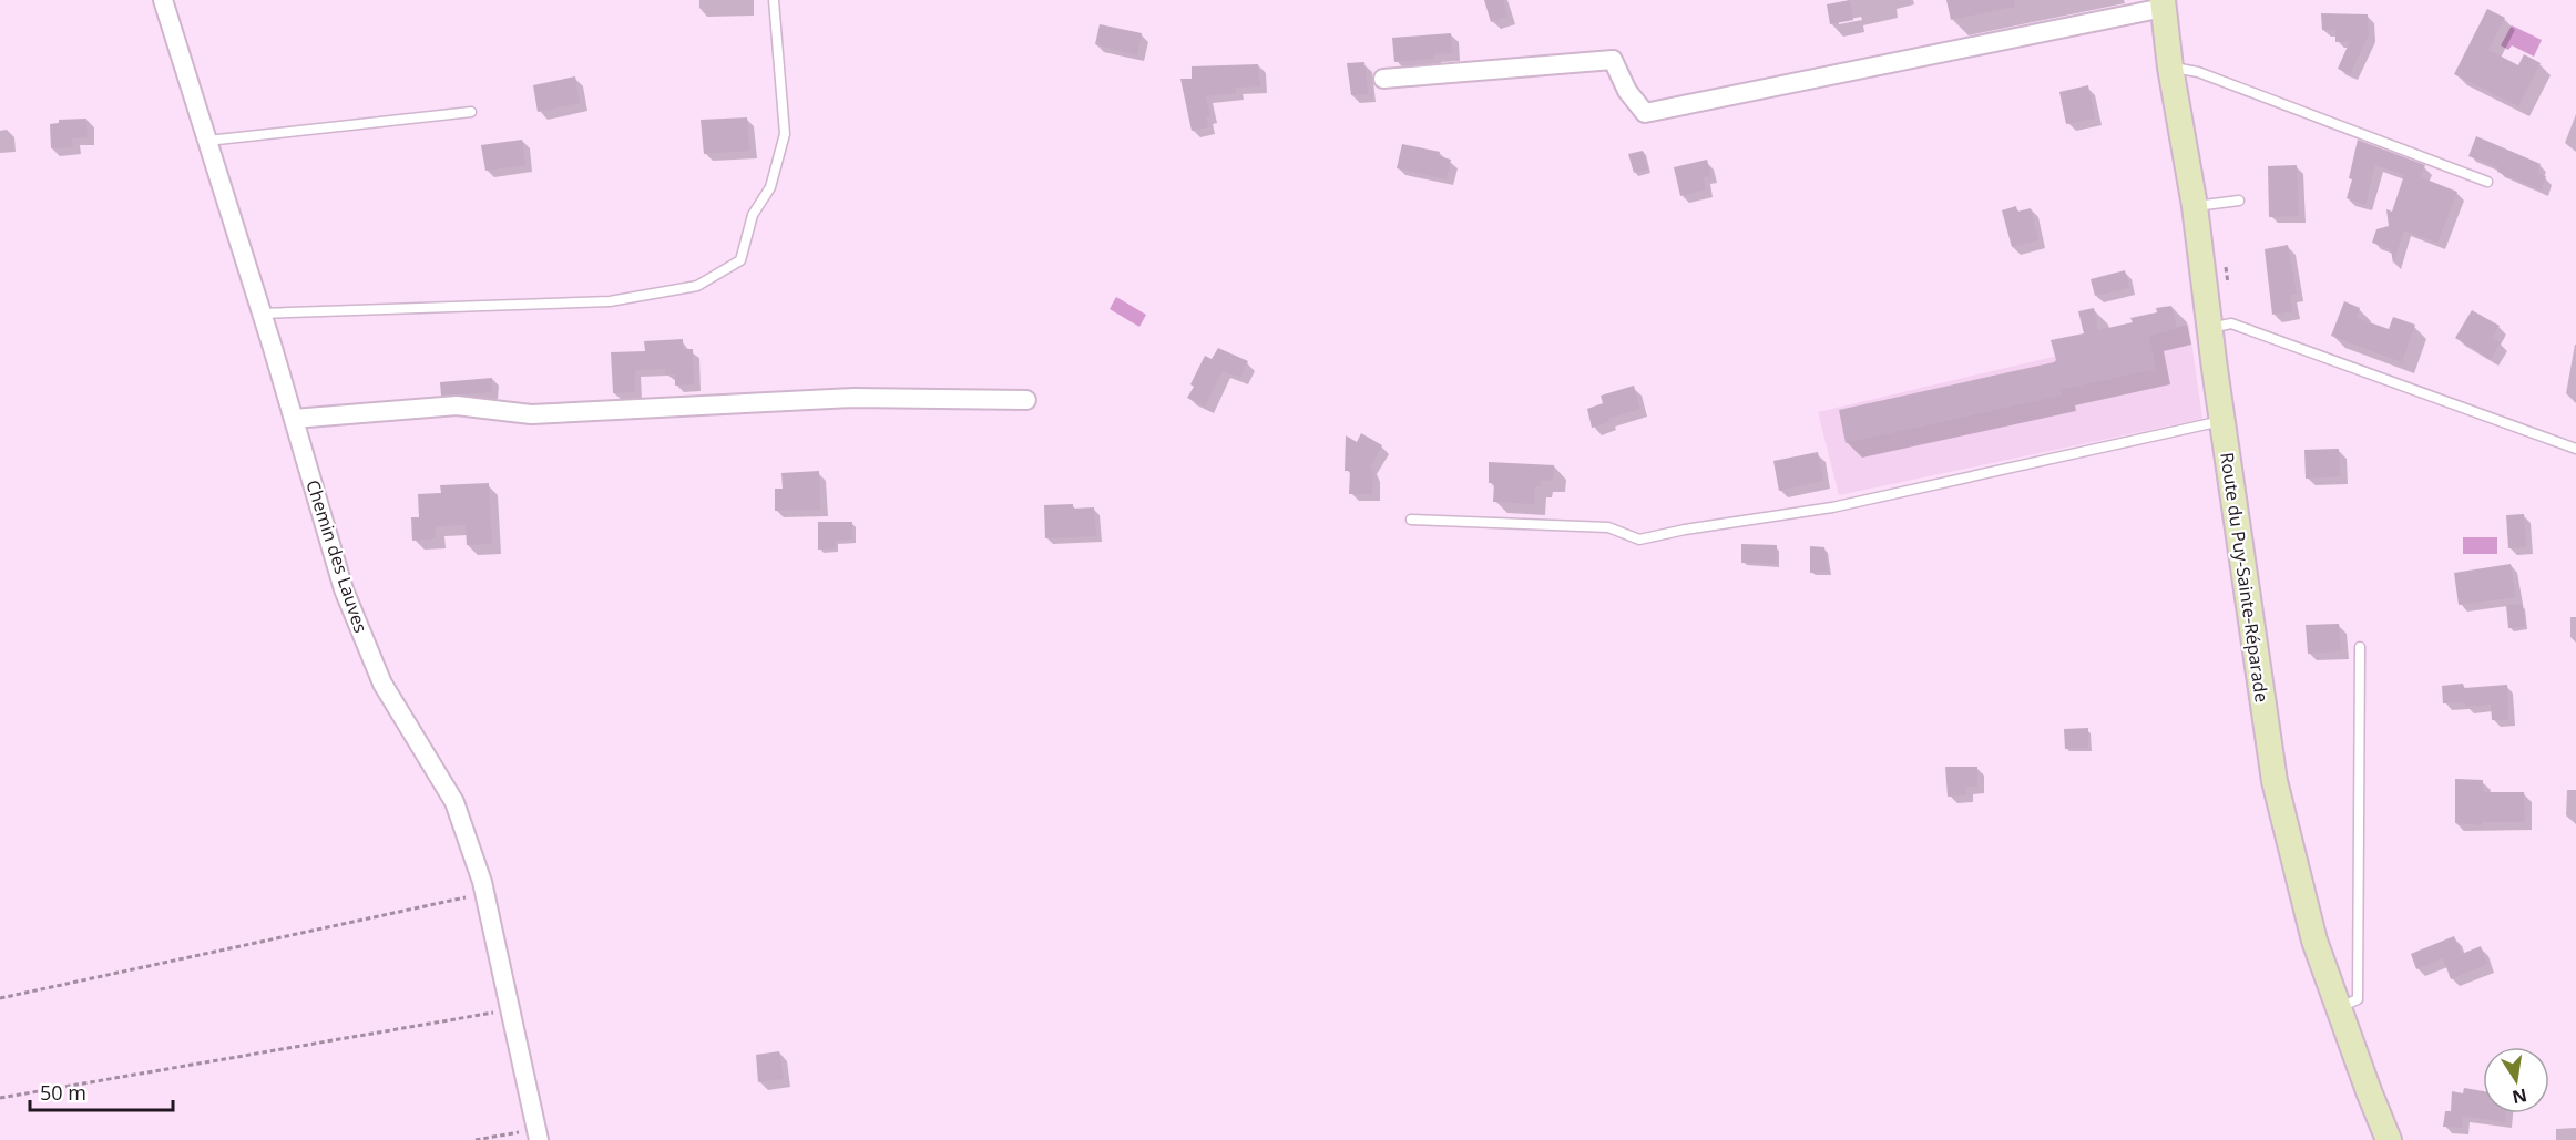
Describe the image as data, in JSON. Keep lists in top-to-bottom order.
{
  "streets": {
    "street": ["Chemin des Lauves", "Route du Puy-Sainte-Réparade"]
  },
  "scale_bar": "50 m",
  "north": "bottom"
}
